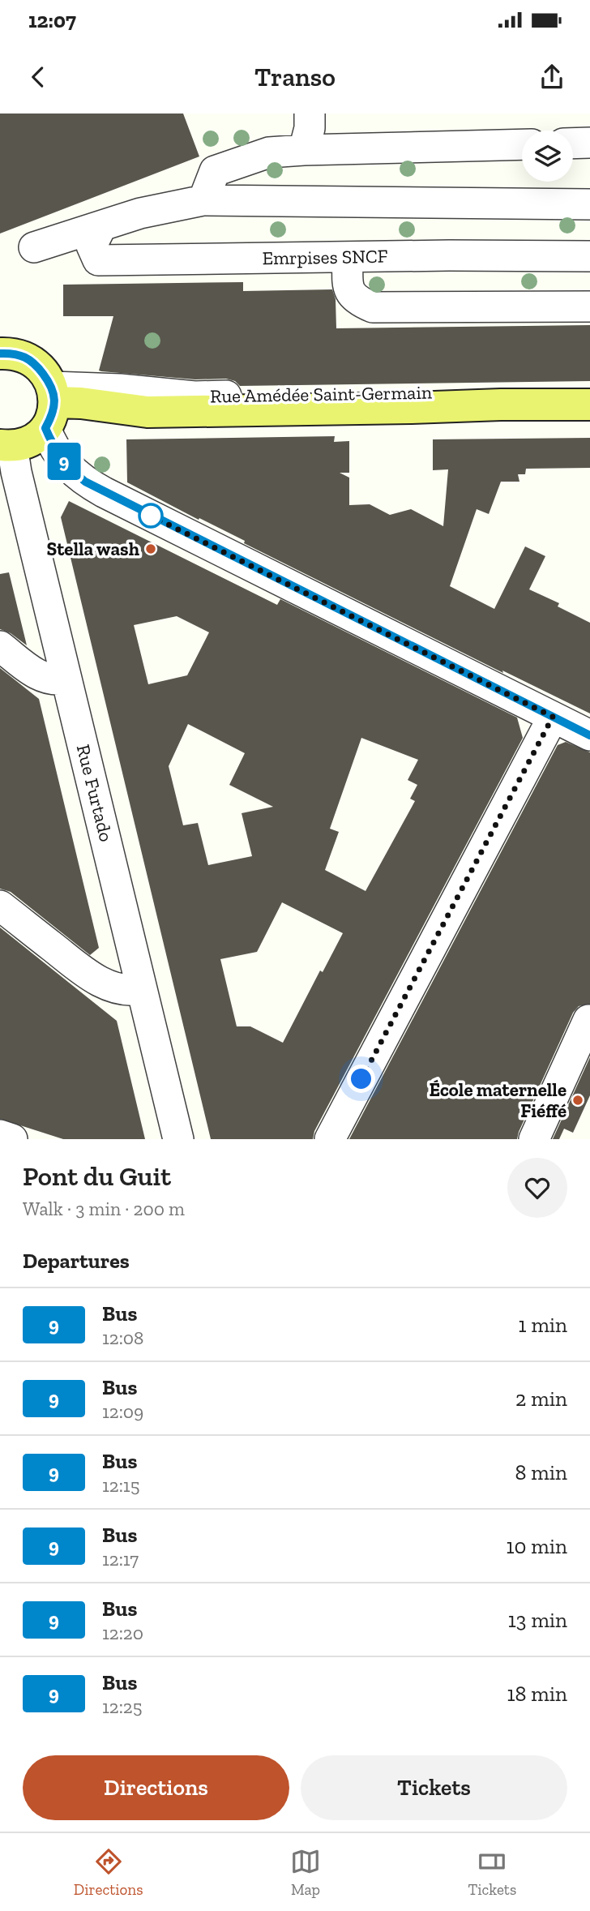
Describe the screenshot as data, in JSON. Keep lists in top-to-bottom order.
{
  "streets": {
    "main road": ["Rue Amédée Saint-Germain"],
    "street": ["Emrpises SNCF", "Rue Furtado"]
  },
  "places": ["Stella wash", "École maternelle Fiéffé"],
  "lines": ["bus line 9"],
  "page": {
    "status": "12:07",
    "header": "Transo",
    "on_map": "9",
    "heading": [
      ["Pont du Guit", "Walk · 3 min · 200 m"],
      "Departures"
    ],
    "list": [
      {
        "mark": "9",
        "name": "Bus",
        "note": "12:08",
        "value": "1 min"
      },
      {
        "mark": "9",
        "name": "Bus",
        "note": "12:09",
        "value": "2 min"
      },
      {
        "mark": "9",
        "name": "Bus",
        "note": "12:15",
        "value": "8 min"
      },
      {
        "mark": "9",
        "name": "Bus",
        "note": "12:17",
        "value": "10 min"
      },
      {
        "mark": "9",
        "name": "Bus",
        "note": "12:20",
        "value": "13 min"
      },
      {
        "mark": "9",
        "name": "Bus",
        "note": "12:25",
        "value": "18 min"
      }
    ],
    "buttons": ["Directions", "Tickets"],
    "tabs": ["Directions", "Map", "Tickets"]
  }
}
